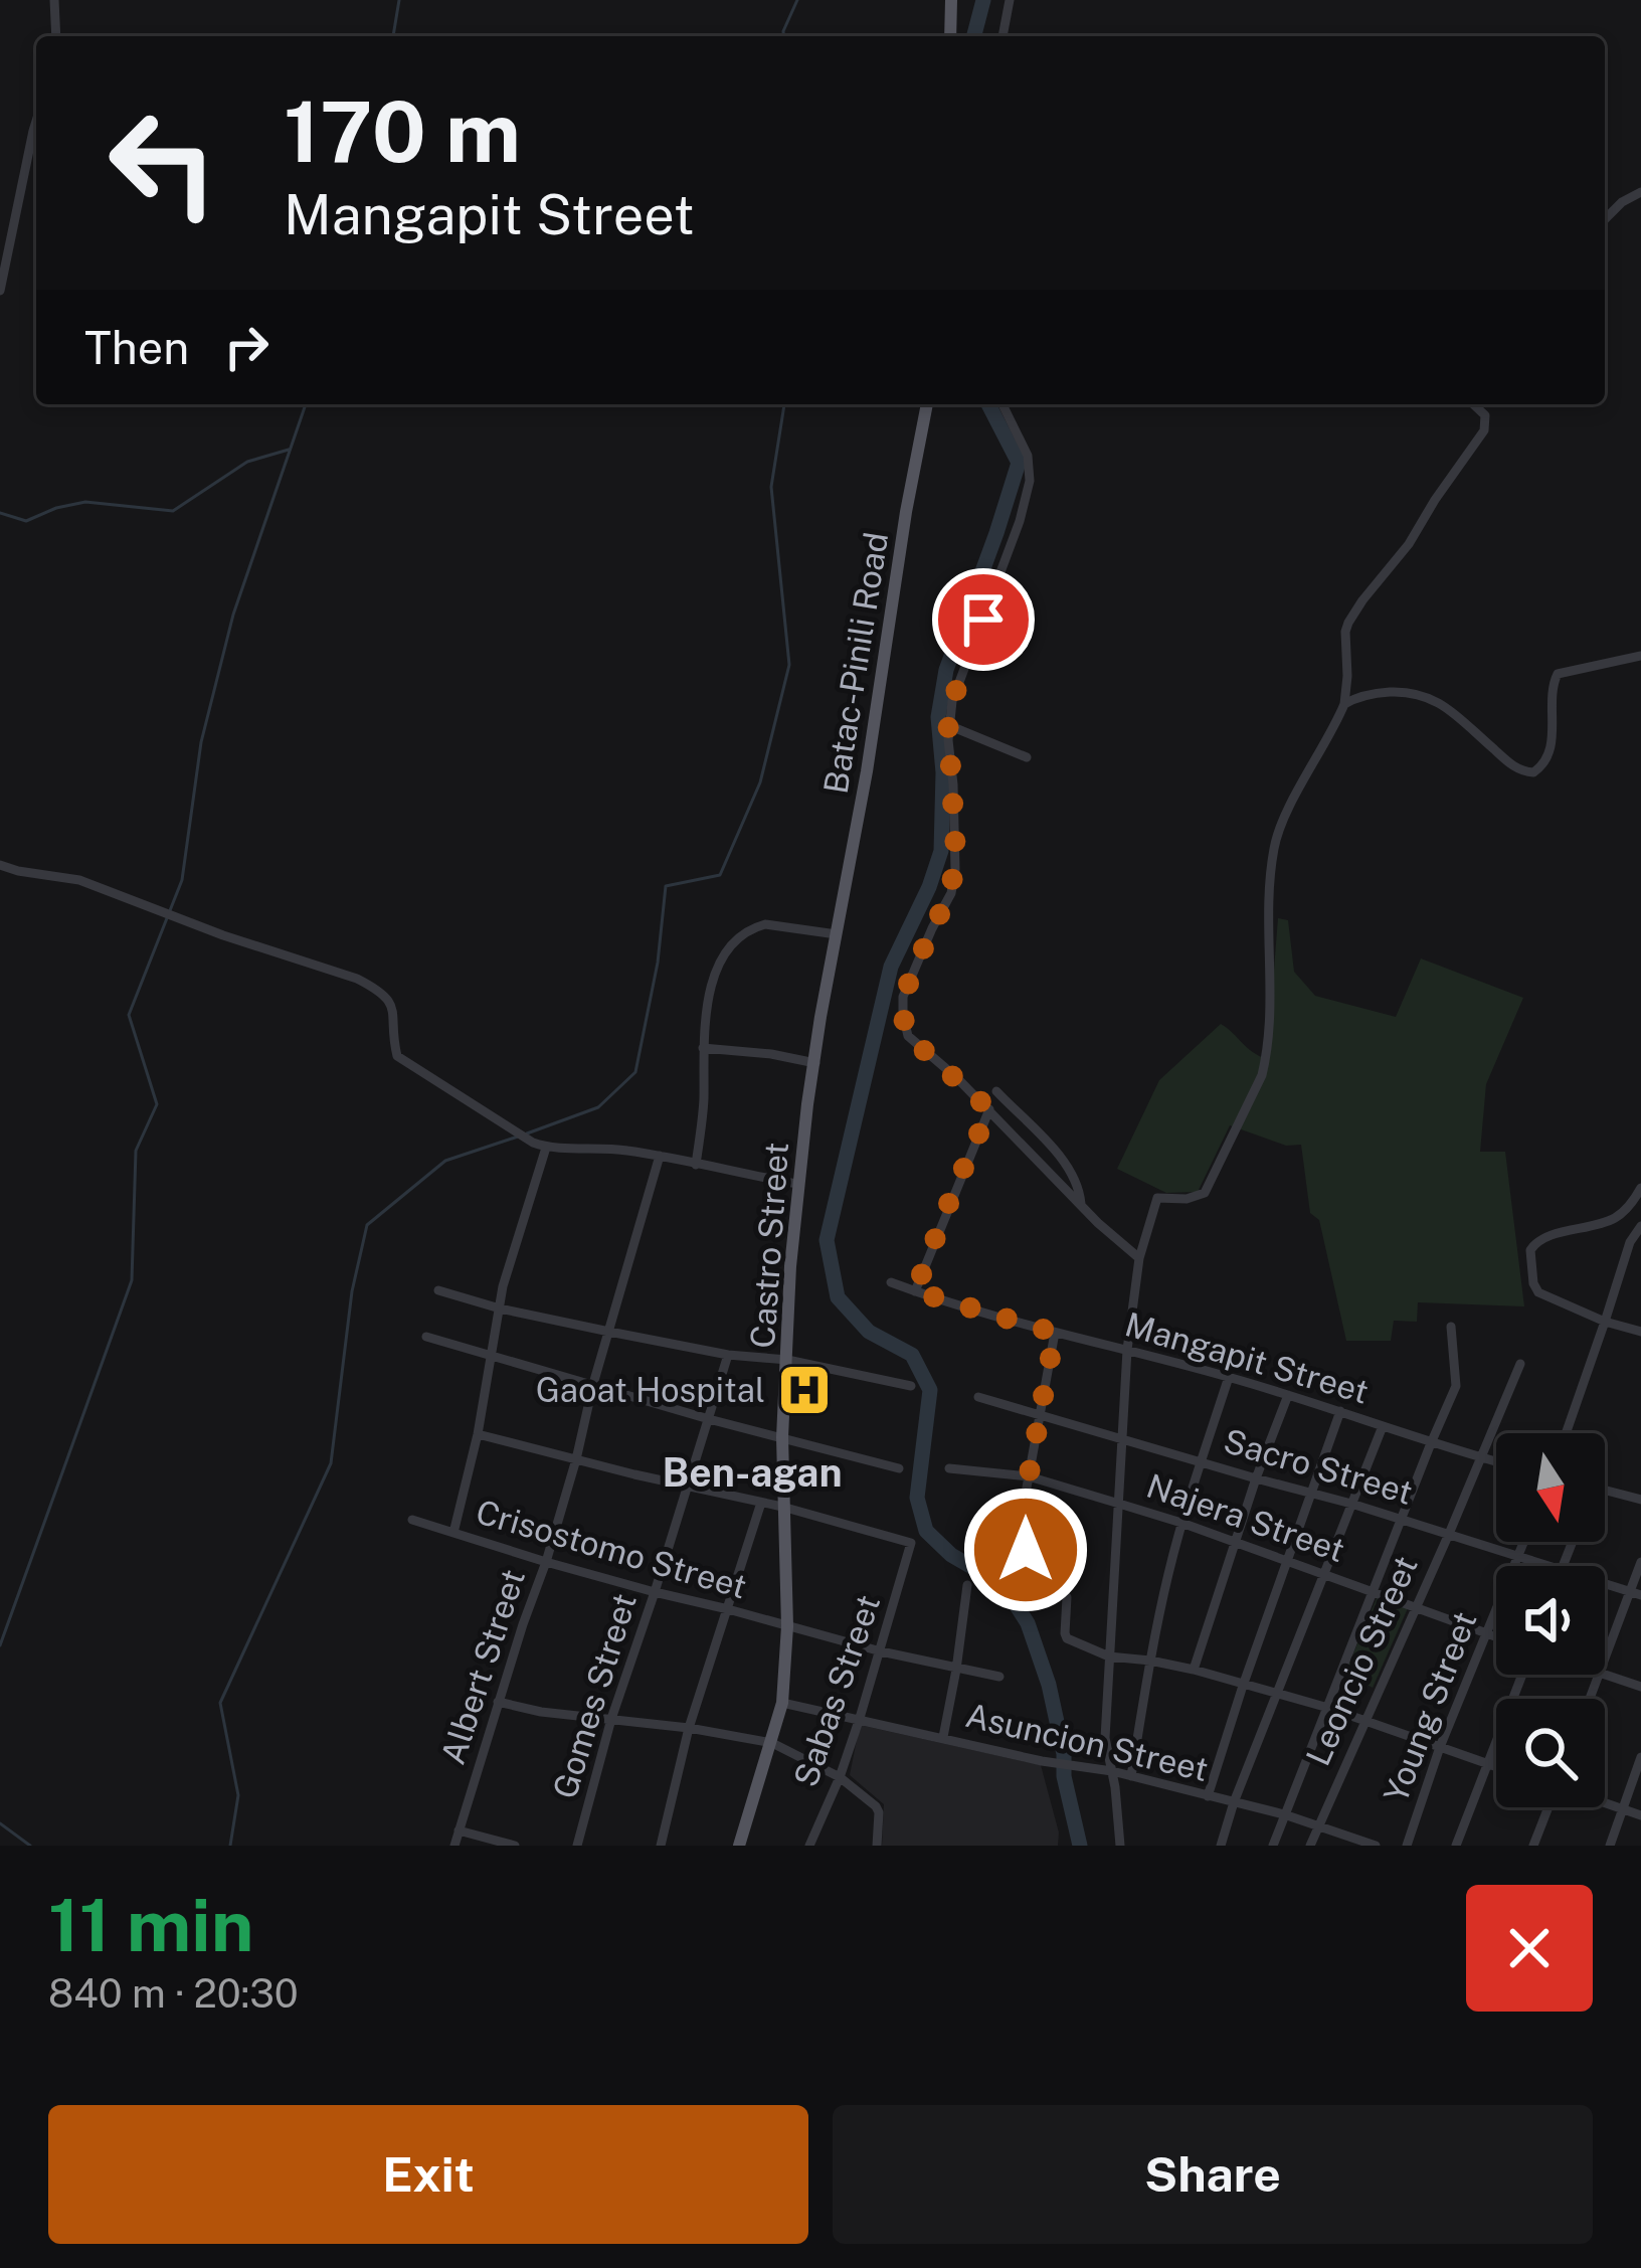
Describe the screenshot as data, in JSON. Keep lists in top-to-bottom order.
{
  "streets": {
    "main road": ["Batac-Pinili Road", "Castro Street"],
    "street": [
      "Mangapit Street",
      "Sacro Street",
      "Najera Street",
      "Crisostomo Street",
      "Leoncio Street",
      "Albert Street",
      "Sabas Street",
      "Gomes Street",
      "Young Street",
      "Asuncion Street"
    ]
  },
  "crossings": [
    ["Batac-Pinili Road", "Castro Street"],
    ["Castro Street", "Crisostomo Street"],
    ["Castro Street", "Sabas Street"],
    ["Castro Street", "Asuncion Street"],
    ["Mangapit Street", "Leoncio Street"],
    ["Sacro Street", "Leoncio Street"],
    ["Sacro Street", "Young Street"],
    ["Najera Street", "Leoncio Street"],
    ["Najera Street", "Young Street"],
    ["Crisostomo Street", "Albert Street"],
    ["Crisostomo Street", "Sabas Street"],
    ["Crisostomo Street", "Gomes Street"],
    ["Leoncio Street", "Asuncion Street"],
    ["Sabas Street", "Asuncion Street"]
  ],
  "districts": ["Ben-agan"],
  "places": {
    "hospital": ["Gaoat Hospital"]
  },
  "north": "bottom",
  "page": {
    "turn": ["170 m", "Mangapit Street"],
    "then": "Then",
    "heading": ["11 min", "840 m · 20:30"],
    "buttons": ["Exit", "Share"]
  }
}
